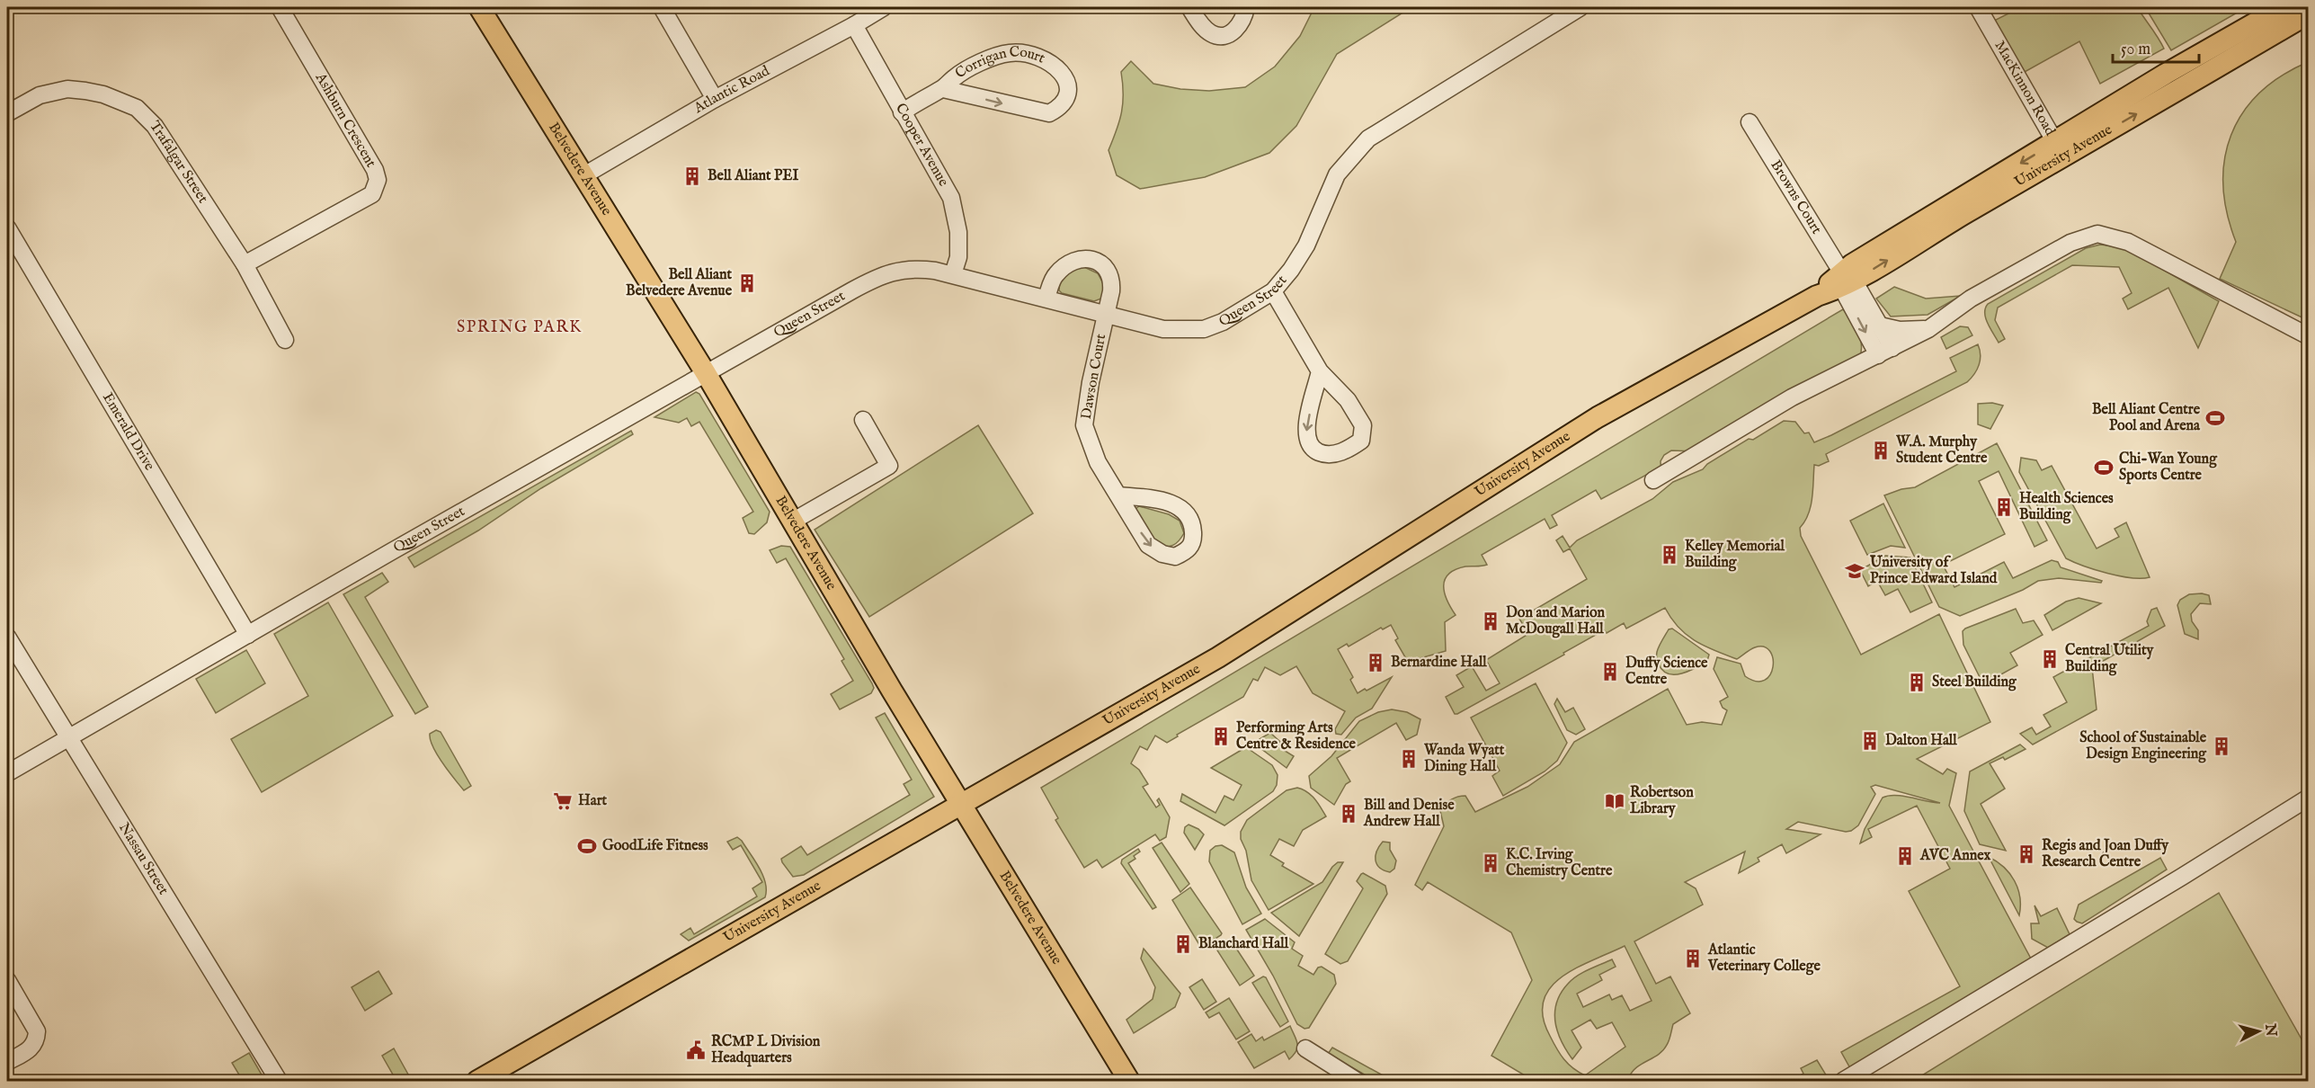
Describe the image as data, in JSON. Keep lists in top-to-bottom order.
{
  "streets": {
    "main road": ["University Avenue", "Belvedere Avenue"],
    "street": [
      "Corrigan Court",
      "MacKinnon Road",
      "Atlantic Road",
      "Ashburn Crescent",
      "Cooper Avenue",
      "Trafalgar Street",
      "Browns Court",
      "Queen Street",
      "Dawson Court",
      "Emerald Drive",
      "Nassau Street"
    ]
  },
  "crossings": [
    ["Corrigan Court", "Cooper Avenue"],
    ["MacKinnon Road", "University Avenue"],
    ["Atlantic Road", "Cooper Avenue"],
    ["Atlantic Road", "Belvedere Avenue"],
    ["Ashburn Crescent", "Trafalgar Street"],
    ["Cooper Avenue", "Queen Street"],
    ["University Avenue", "Belvedere Avenue"],
    ["University Avenue", "Browns Court"],
    ["Belvedere Avenue", "Queen Street"],
    ["Queen Street", "Dawson Court"],
    ["Queen Street", "Emerald Drive"],
    ["Queen Street", "Nassau Street"]
  ],
  "districts": ["SPRING PARK"],
  "places": {
    "building": [
      "Bell Aliant PEI",
      "Bell Aliant Belvedere Avenue",
      "W.A. Murphy Student Centre",
      "Health Sciences Building",
      "Kelley Memorial Building",
      "Don and Marion McDougall Hall",
      "Central Utility Building",
      "Bernardine Hall",
      "Duffy Science Centre",
      "Steel Building",
      "Performing Arts Centre & Residence",
      "Dalton Hall",
      "School of Sustainable Design Engineering",
      "Wanda Wyatt Dining Hall",
      "Bill and Denise Andrew Hall",
      "Regis and Joan Duffy Research Centre",
      "AVC Annex",
      "K.C. Irving Chemistry Centre",
      "Blanchard Hall",
      "Atlantic Veterinary College"
    ],
    "sports": ["Bell Aliant Centre Pool and Arena", "Chi-Wan Young Sports Centre", "GoodLife Fitness"],
    "school or university": ["University of Prince Edward Island"],
    "supermarket": ["Hart"],
    "library": ["Robertson Library"],
    "public building": ["RCMP L Division Headquarters"]
  },
  "scale_bar": "50 m",
  "north": "right"
}
